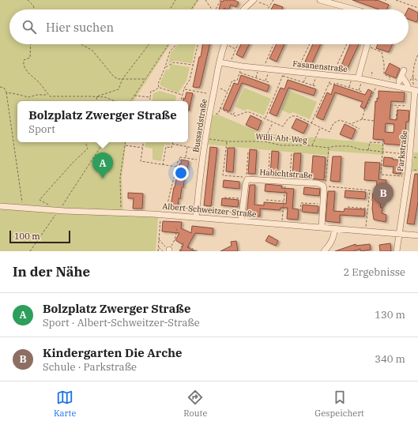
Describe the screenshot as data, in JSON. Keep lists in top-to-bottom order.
{
  "streets": {
    "street": [
      "Fasanenstraße",
      "Bussardstraße",
      "Parkstraße",
      "Habichtstraße",
      "Albert-Schweitzer-Straße"
    ],
    "path": ["Willi-Abt-Weg"]
  },
  "crossings": [
    ["Fasanenstraße", "Bussardstraße"],
    ["Fasanenstraße", "Parkstraße"],
    ["Bussardstraße", "Albert-Schweitzer-Straße"],
    ["Willi-Abt-Weg", "Parkstraße"],
    ["Parkstraße", "Albert-Schweitzer-Straße"]
  ],
  "scale_bar": "100 m",
  "page": {
    "search": "Hier suchen",
    "popup": ["Bolzplatz Zwerger Straße", "Sport"],
    "pins": ["A", "B"],
    "scale": "100 m",
    "heading": ["In der Nähe", "2 Ergebnisse"],
    "list": [
      {
        "mark": "A",
        "name": "Bolzplatz Zwerger Straße",
        "note": "Sport · Albert-Schweitzer-Straße",
        "value": "130 m"
      },
      {
        "mark": "B",
        "name": "Kindergarten Die Arche",
        "note": "Schule · Parkstraße",
        "value": "340 m"
      }
    ],
    "nav": ["Karte", "Route", "Gespeichert"]
  }
}
